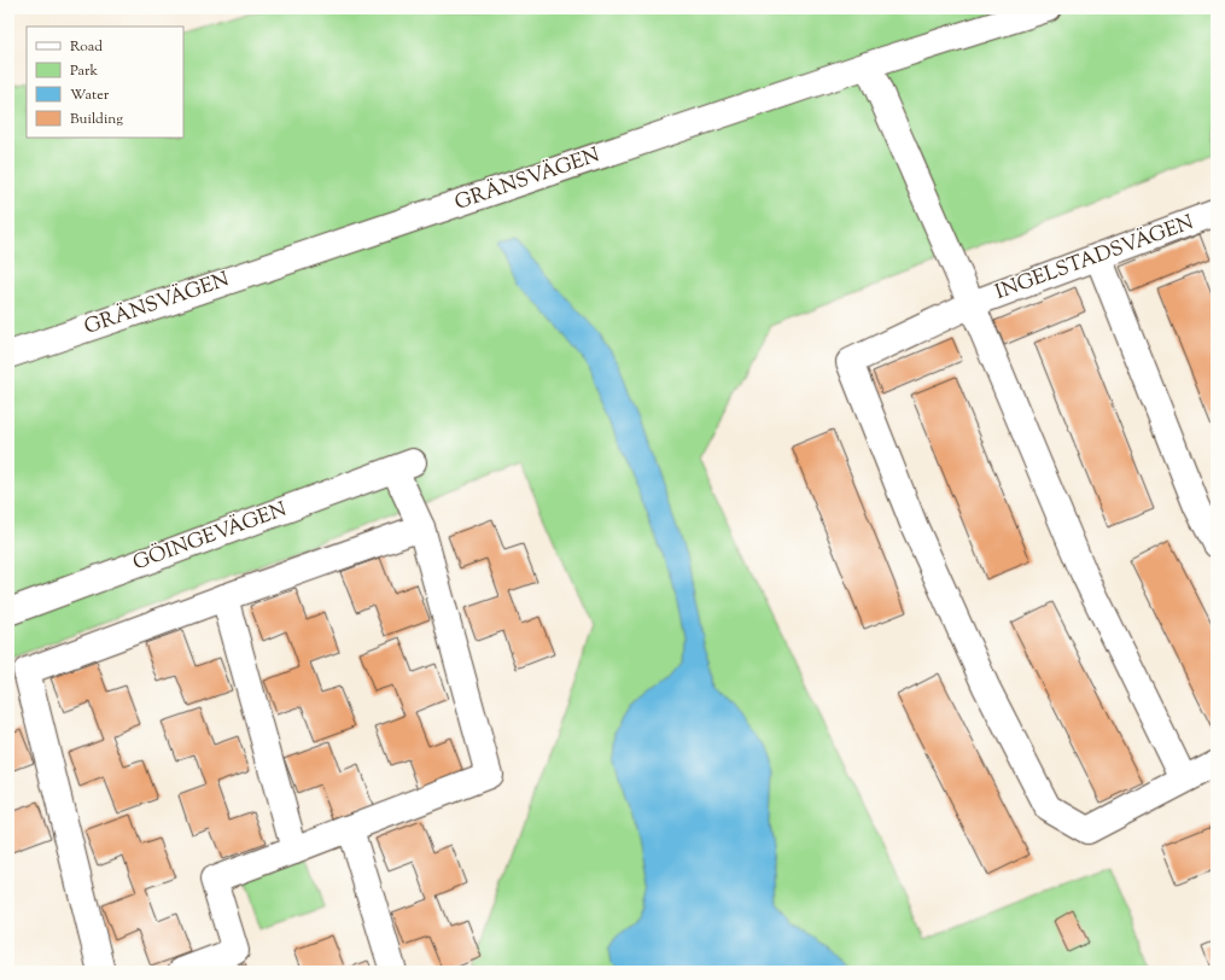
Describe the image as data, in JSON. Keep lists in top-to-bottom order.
{
  "streets": {
    "street": ["GRÄNSVÄGEN", "INGELSTADSVÄGEN", "GÖINGEVÄGEN"]
  },
  "crossings": [
    ["GRÄNSVÄGEN", "INGELSTADSVÄGEN"]
  ],
  "legend": [
    "Road",
    "Park",
    "Water",
    "Building"
  ]
}
